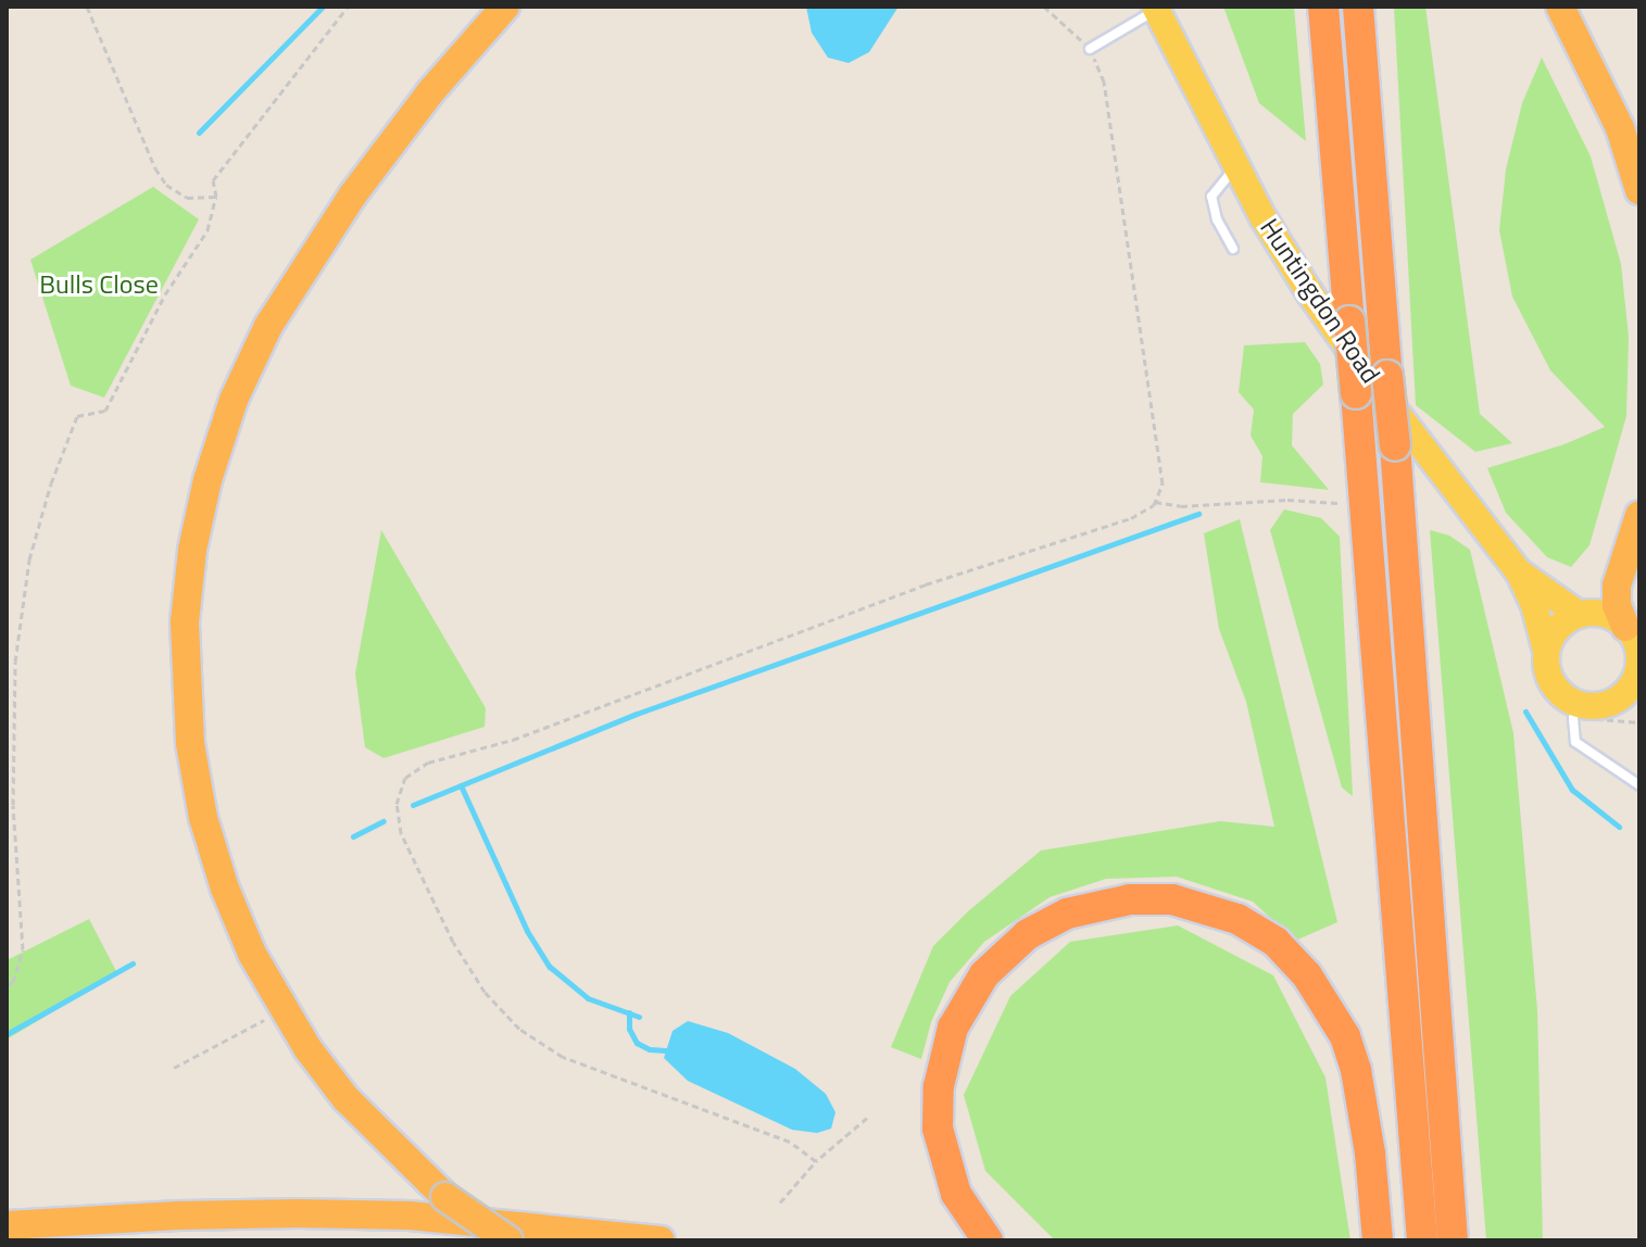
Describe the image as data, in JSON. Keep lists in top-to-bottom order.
{
  "streets": {
    "main road": ["Huntingdon Road"]
  },
  "parks": ["Bulls Close"]
}
